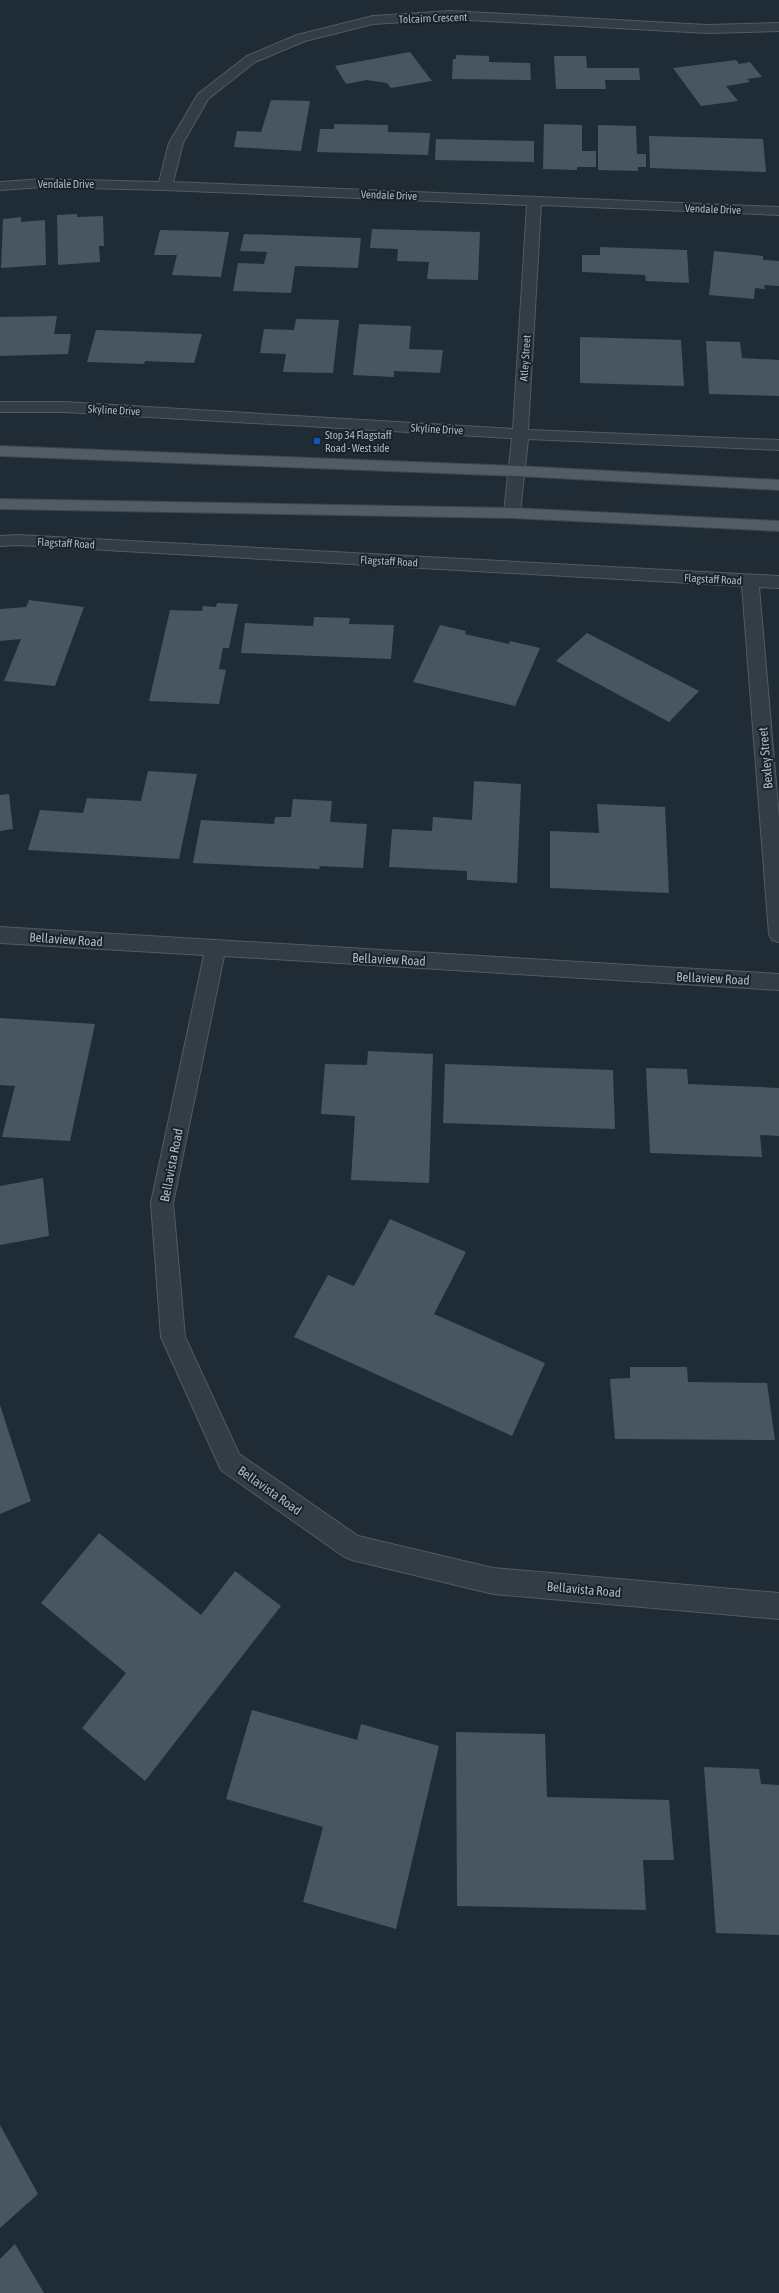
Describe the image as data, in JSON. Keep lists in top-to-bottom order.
{
  "streets": {
    "street": [
      "Tolcairn Crescent",
      "Vendale Drive",
      "Atley Street",
      "Skyline Drive",
      "Flagstaff Road",
      "Bexley Street",
      "Bellaview Road",
      "Bellavista Road"
    ]
  },
  "crossings": [
    ["Tolcairn Crescent", "Vendale Drive"],
    ["Vendale Drive", "Atley Street"],
    ["Atley Street", "Skyline Drive"],
    ["Flagstaff Road", "Bexley Street"],
    ["Bellaview Road", "Bellavista Road"]
  ],
  "places": {
    "transit": ["Stop 34 Flagstaff Road - West side"]
  }
}
